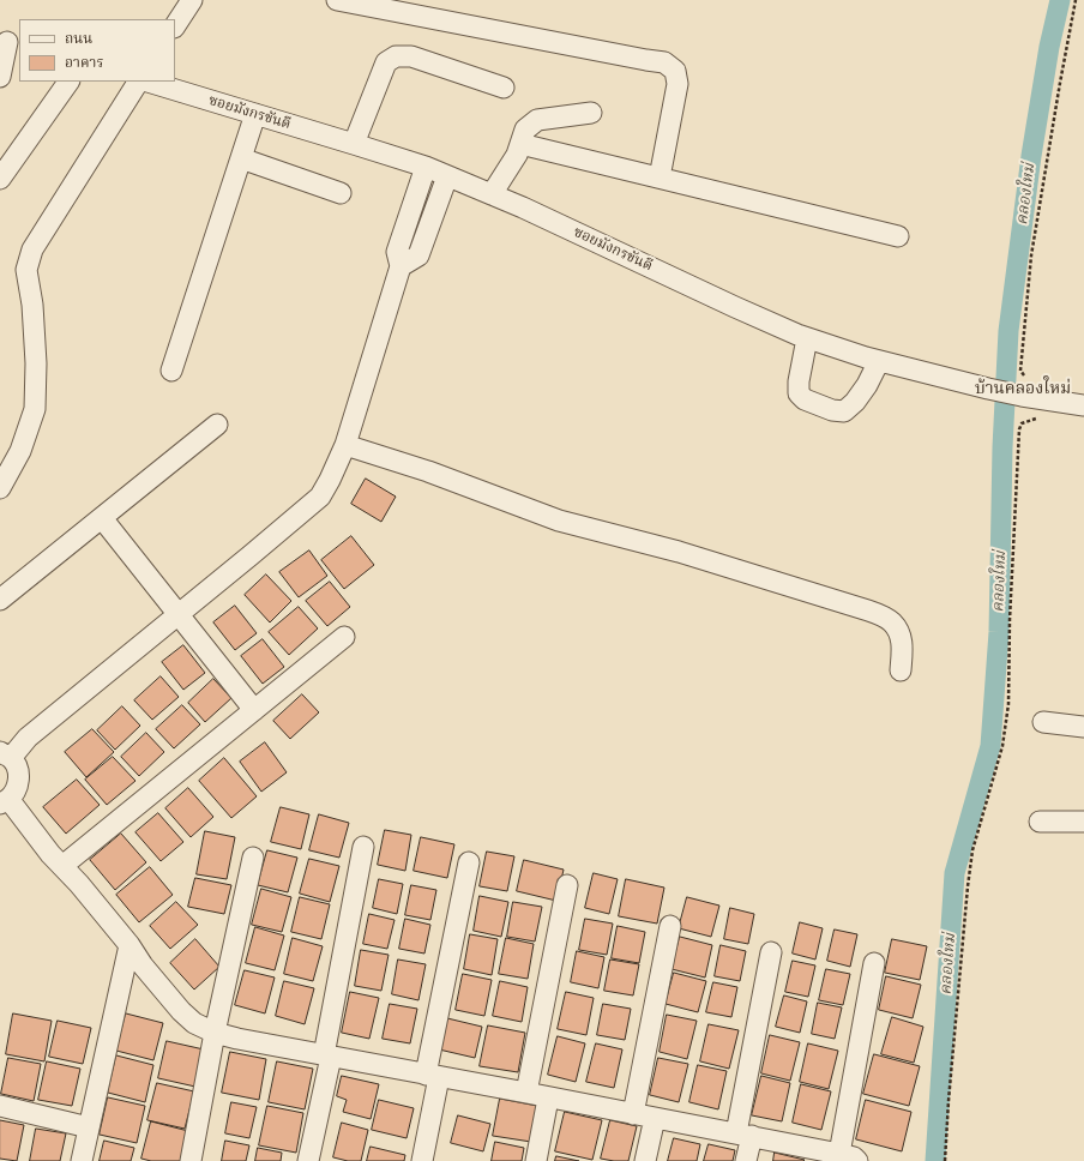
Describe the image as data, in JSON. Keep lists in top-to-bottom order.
{
  "streets": {
    "street": ["ซอยมังกรขันดี"]
  },
  "districts": ["บ้านคลองใหม่"],
  "water": ["คลองใหม่"],
  "legend": ["ถนน", "อาคาร"]
}
